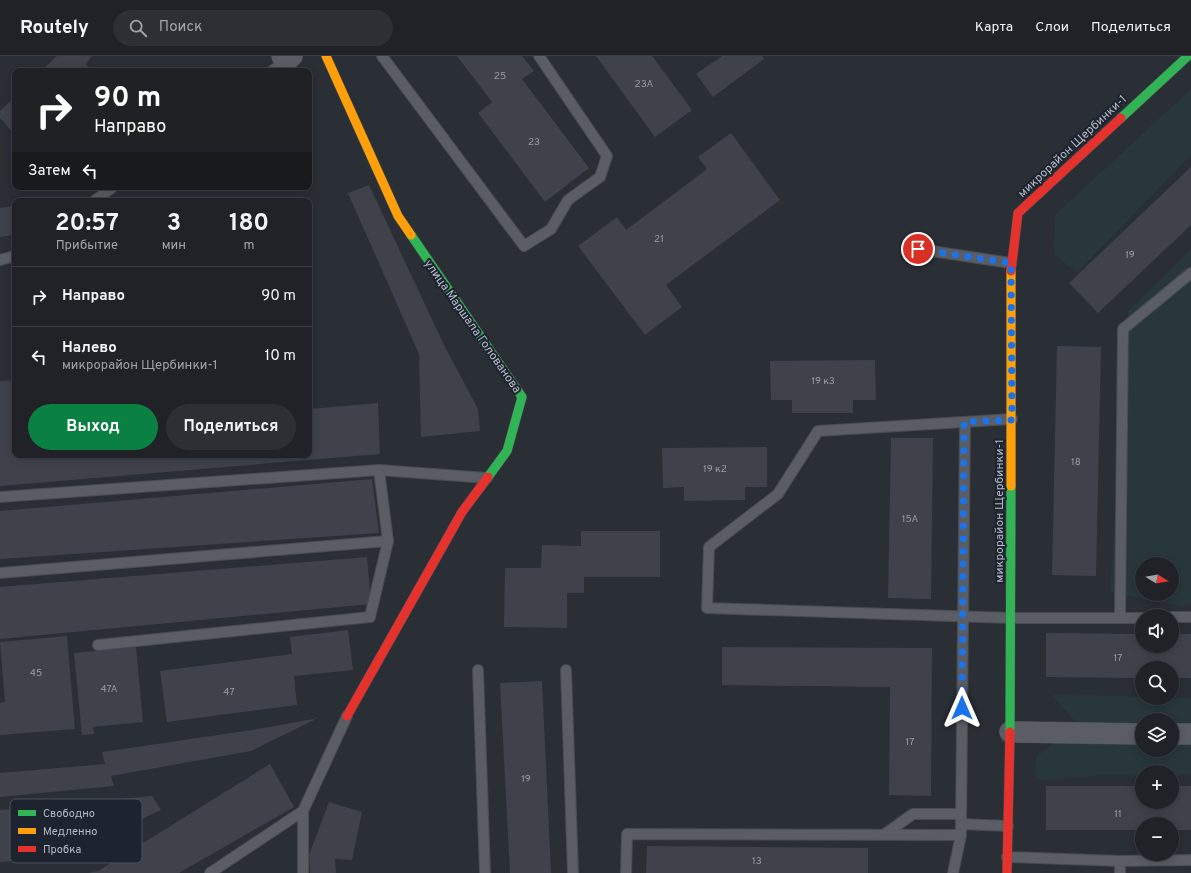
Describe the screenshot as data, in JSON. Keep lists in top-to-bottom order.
{
  "streets": {
    "street": ["микрорайон Щербинки-1", "улица Маршала Голованова"]
  },
  "house_numbers": [
    "25",
    "23А",
    "23",
    "21",
    "19",
    "19 к3",
    "18",
    "19 к2",
    "15А",
    "17",
    "45",
    "47А",
    "47",
    "17",
    "19",
    "11",
    "13"
  ],
  "legend": ["Свободно", "Медленно", "Пробка"],
  "north": "right",
  "page": {
    "header": "Routely",
    "search": "Поиск",
    "nav": ["Карта", "Слои", "Поделиться"],
    "turn": ["90 m", "Направо"],
    "then": "Затем",
    "eta": [
      "20:57",
      "Прибытие",
      "3",
      "мин",
      "180",
      "m"
    ],
    "list": [
      {
        "name": "Направо",
        "value": "90 m"
      },
      {
        "name": "Налево",
        "note": "микрорайон Щербинки-1",
        "value": "10 m"
      }
    ],
    "buttons": ["Выход", "Поделиться"],
    "map_buttons": ["+", "−"]
  }
}
